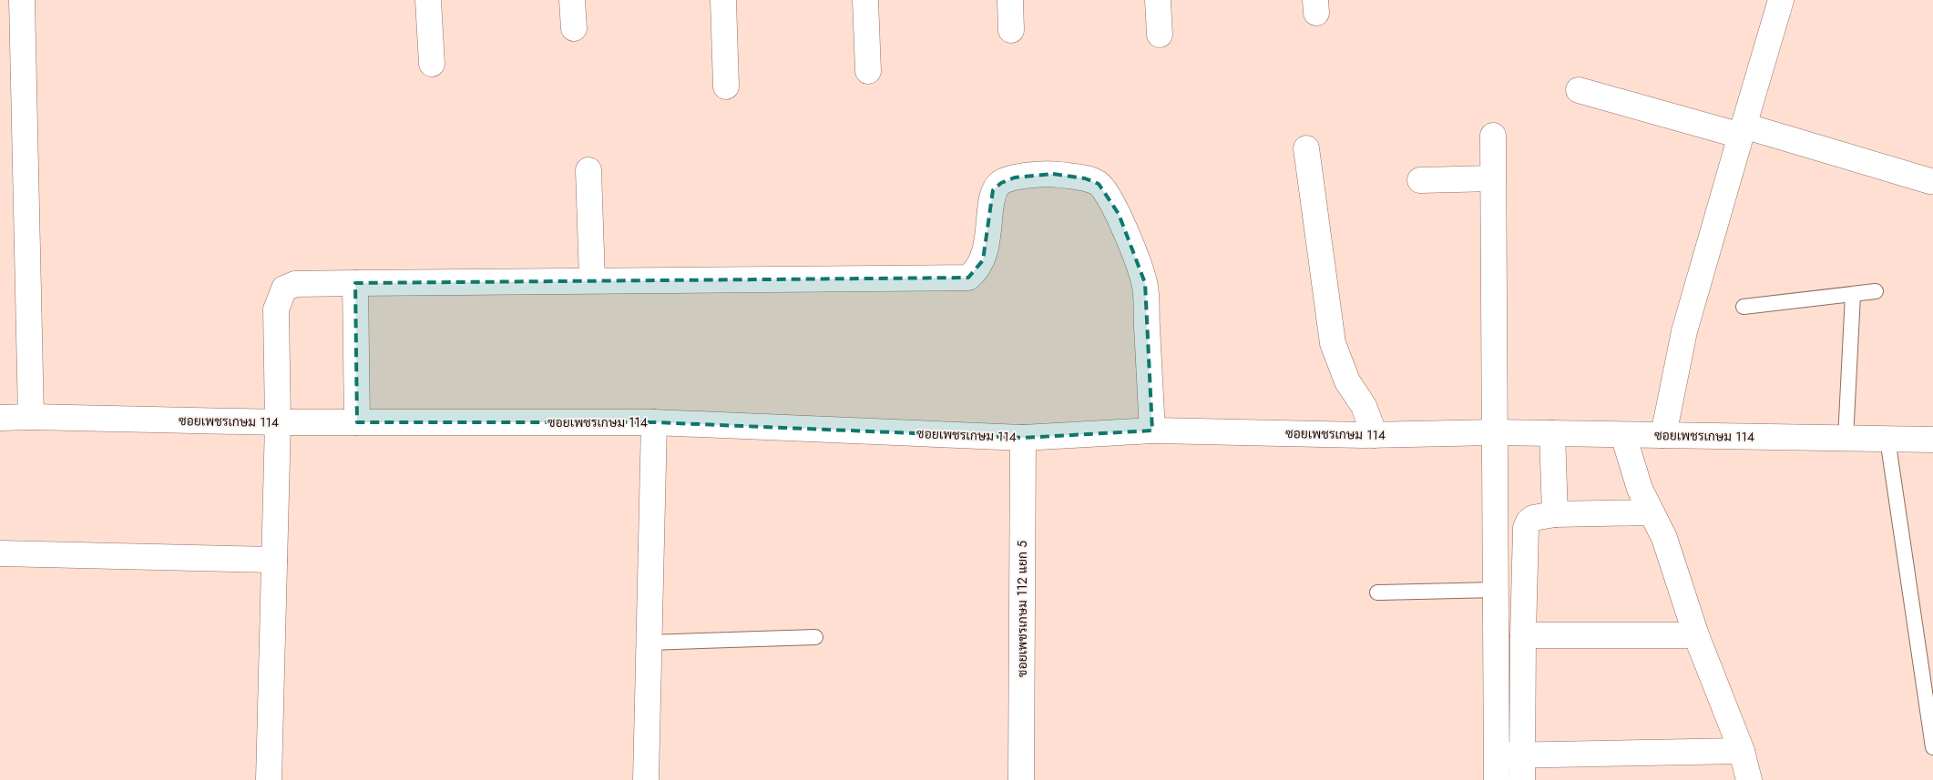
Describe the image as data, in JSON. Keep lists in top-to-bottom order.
{
  "streets": {
    "street": ["ซอยเพชรเกษม 114", "ซอยเพชรเกษม 112 แยก 5"]
  },
  "crossings": [
    ["ซอยเพชรเกษม 114", "ซอยเพชรเกษม 112 แยก 5"]
  ]
}
